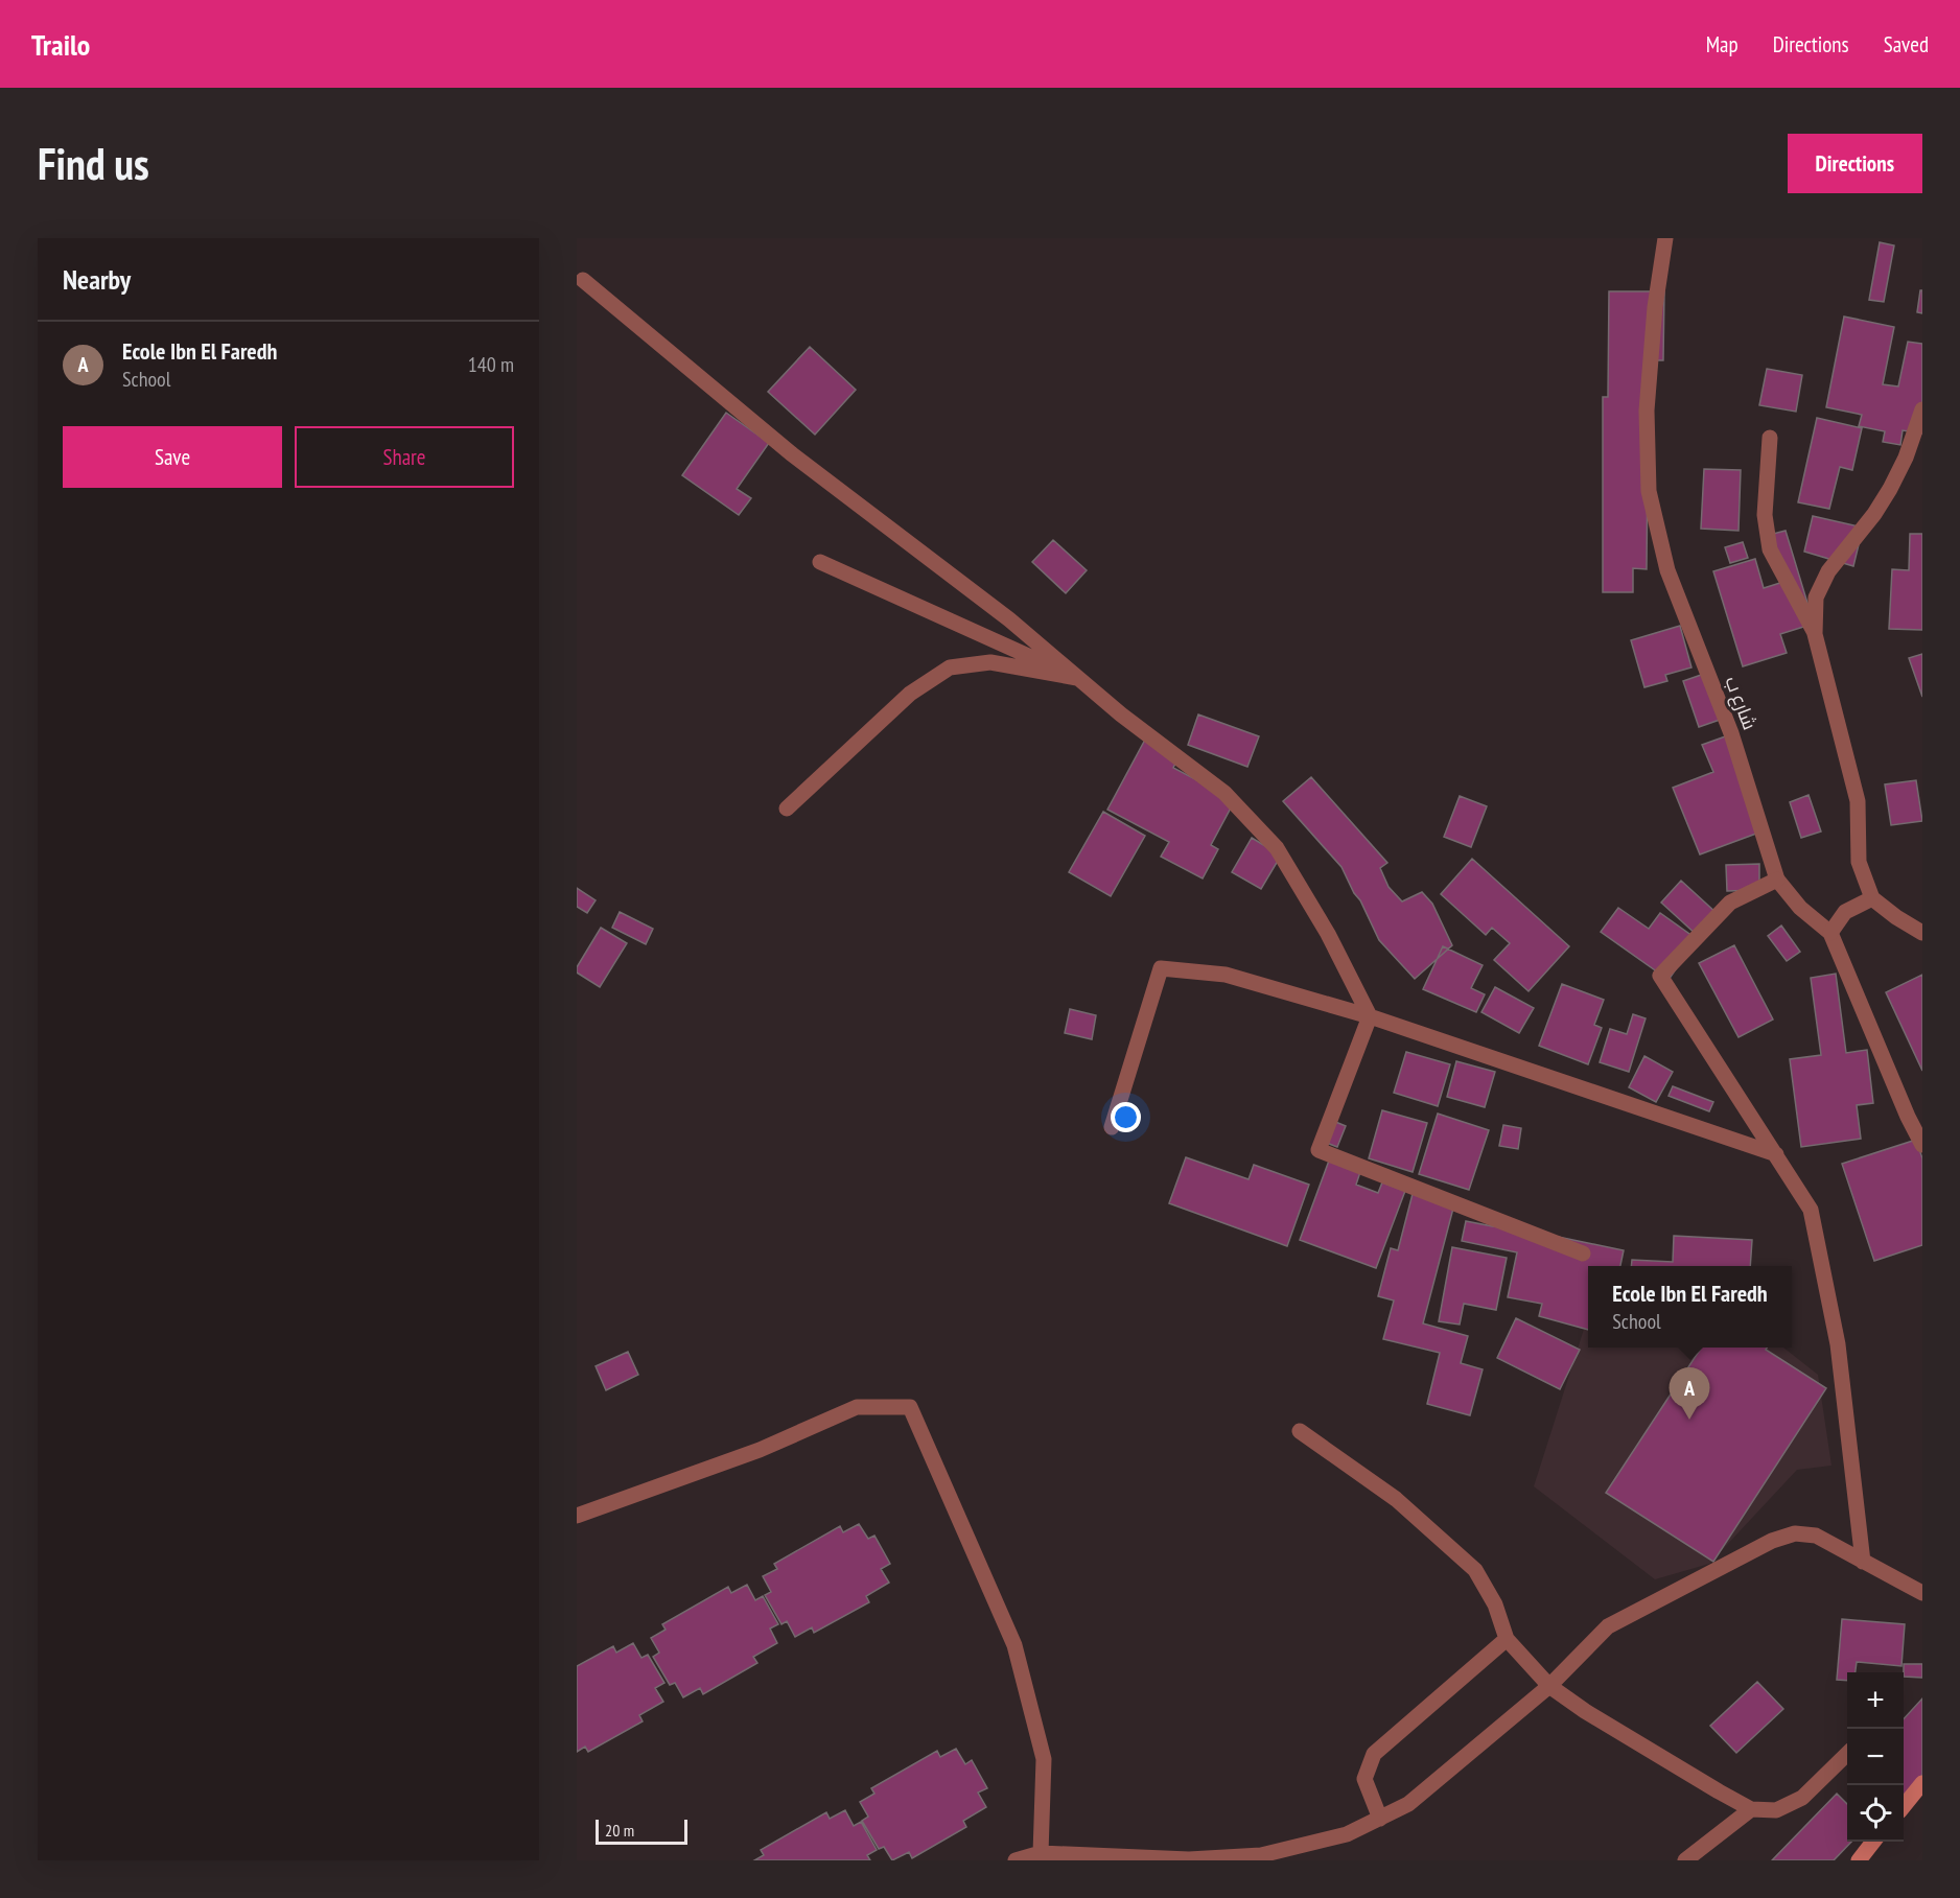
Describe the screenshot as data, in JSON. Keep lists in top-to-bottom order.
{
  "streets": {
    "street": ["شارع ب"]
  },
  "scale_bar": "20 m",
  "page": {
    "header": "Trailo",
    "nav": ["Map", "Directions", "Saved"],
    "buttons": [
      "Directions",
      ["Save", "Share"]
    ],
    "title": "Find us",
    "heading": "Nearby",
    "list": [
      {
        "mark": "A",
        "name": "Ecole Ibn El Faredh",
        "note": "School",
        "value": "140 m"
      }
    ],
    "popup": ["Ecole Ibn El Faredh", "School"],
    "pins": "A",
    "map_buttons": ["+", "−"],
    "scale": "20 m"
  }
}
